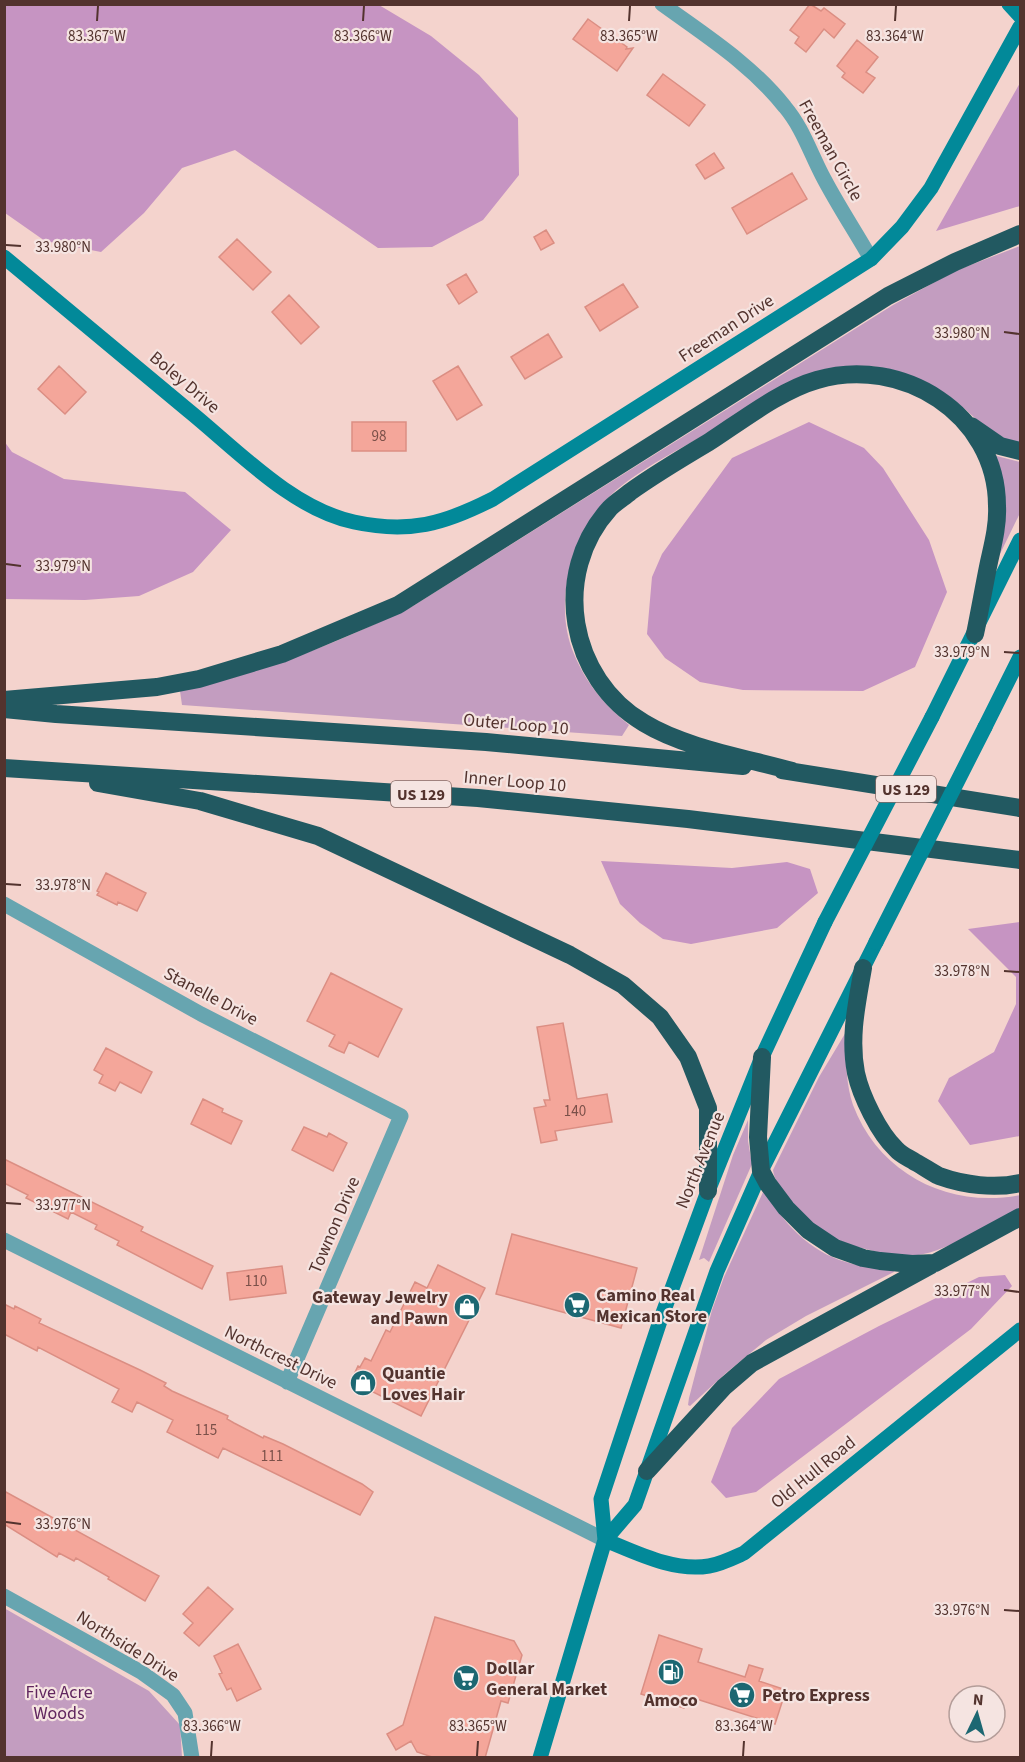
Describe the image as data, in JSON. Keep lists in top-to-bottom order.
{
  "streets": {
    "highway": ["Outer Loop 10", "Inner Loop 10", "US 129"],
    "main road": [
      "Freeman Drive",
      "Boley Drive",
      "North Avenue",
      "Old Hull Road"
    ],
    "street": [
      "Freeman Circle",
      "Stanelle Drive",
      "Townon Drive",
      "Northcrest Drive",
      "Northside Drive"
    ]
  },
  "crossings": [
    ["Freeman Circle", "Freeman Drive"],
    ["Freeman Drive", "Boley Drive"],
    ["Stanelle Drive", "Townon Drive"],
    ["North Avenue", "Northcrest Drive"],
    ["North Avenue", "Old Hull Road"],
    ["Townon Drive", "Northcrest Drive"],
    ["Northcrest Drive", "Old Hull Road"]
  ],
  "parks": ["Five Acre Woods"],
  "places": {
    "supermarket": ["Camino Real Mexican Store", "Dollar General Market", "Petro Express"],
    "shop": ["Gateway Jewelry and Pawn", "Quantie Loves Hair"],
    "fuel station": ["Amoco"]
  },
  "house_numbers": [
    "98",
    "140",
    "110",
    "115",
    "111"
  ],
  "north": "top",
  "coordinates": [
    "83.367°W",
    "83.366°W",
    "83.365°W",
    "83.364°W",
    "33.980°N",
    "33.979°N",
    "33.978°N",
    "33.977°N",
    "33.976°N"
  ]
}
